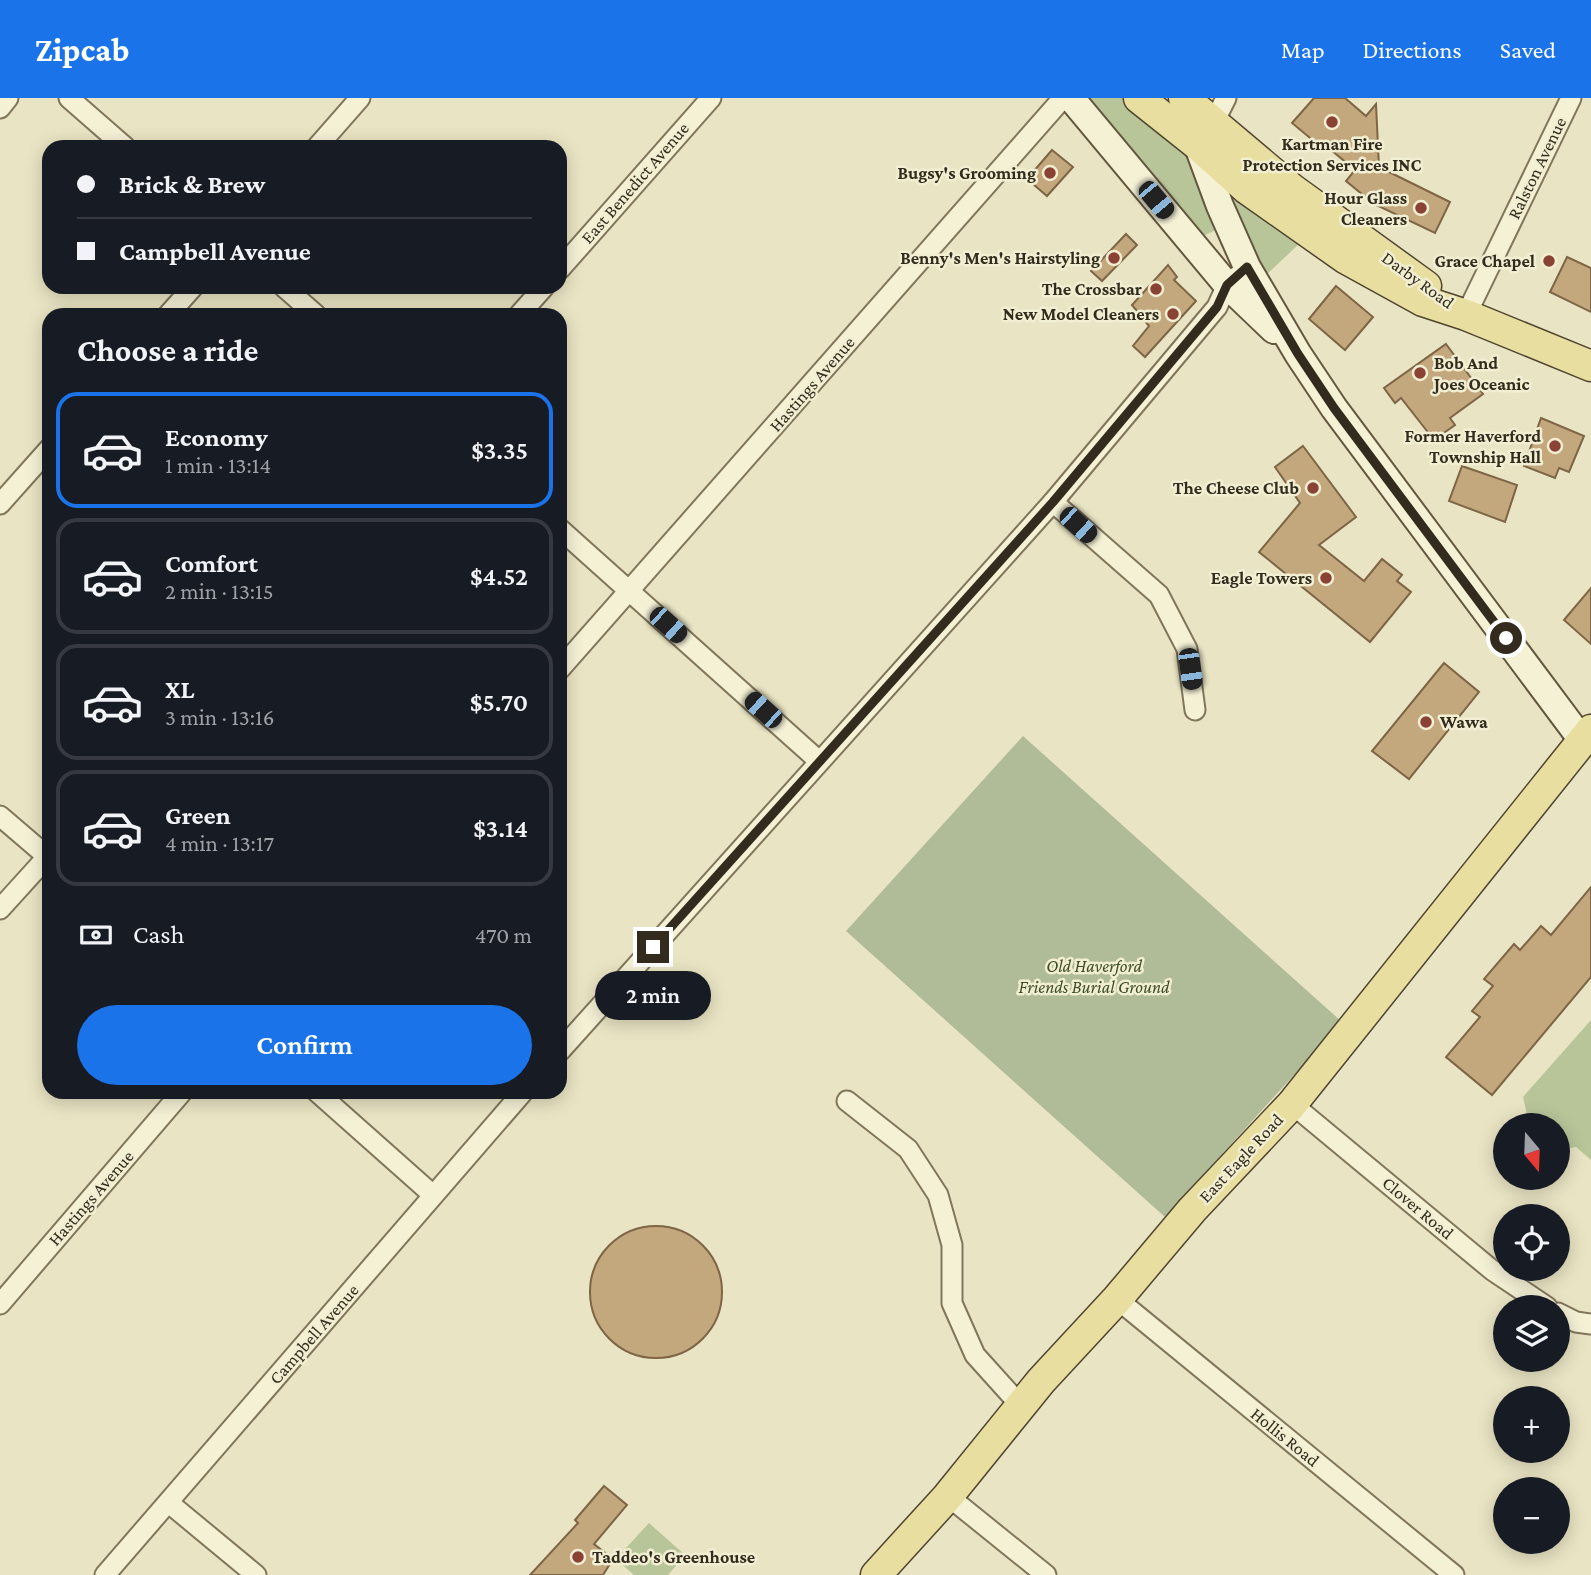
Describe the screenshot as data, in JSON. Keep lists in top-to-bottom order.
{
  "streets": {
    "main road": ["Darby Road", "East Eagle Road"],
    "street": [
      "Ralston Avenue",
      "East Benedict Avenue",
      "Hastings Avenue",
      "Clover Road",
      "Campbell Avenue",
      "Hollis Road"
    ]
  },
  "crossings": [
    ["Ralston Avenue", "Darby Road"],
    ["Darby Road", "East Eagle Road"],
    ["East Eagle Road", "Clover Road"],
    ["East Eagle Road", "Hollis Road"]
  ],
  "parks": ["Old Haverford Friends Burial Ground"],
  "places": [
    "Kartman Fire Protection Services INC",
    "Bugsy's Grooming",
    "Hour Glass Cleaners",
    "Benny's Men's Hairstyling",
    "Grace Chapel",
    "The Crossbar",
    "New Model Cleaners",
    "Bob And Joes Oceanic",
    "Former Haverford Township Hall",
    "The Cheese Club",
    "Eagle Towers",
    "Wawa",
    "Taddeo's Greenhouse"
  ],
  "north": "bottom",
  "page": {
    "header": "Zipcab",
    "nav": ["Map", "Directions", "Saved"],
    "banner": ["Brick & Brew", "Campbell Avenue"],
    "heading": "Choose a ride",
    "list": [
      {
        "name": "Economy",
        "note": "1 min · 13:14",
        "value": "$3.35"
      },
      {
        "name": "Comfort",
        "note": "2 min · 13:15",
        "value": "$4.52"
      },
      {
        "name": "XL",
        "note": "3 min · 13:16",
        "value": "$5.70"
      },
      {
        "name": "Green",
        "note": "4 min · 13:17",
        "value": "$3.14"
      }
    ],
    "pay": ["Cash", "470 m"],
    "bubble": "2 min",
    "buttons": "Confirm",
    "map_buttons": ["+", "−"]
  }
}
